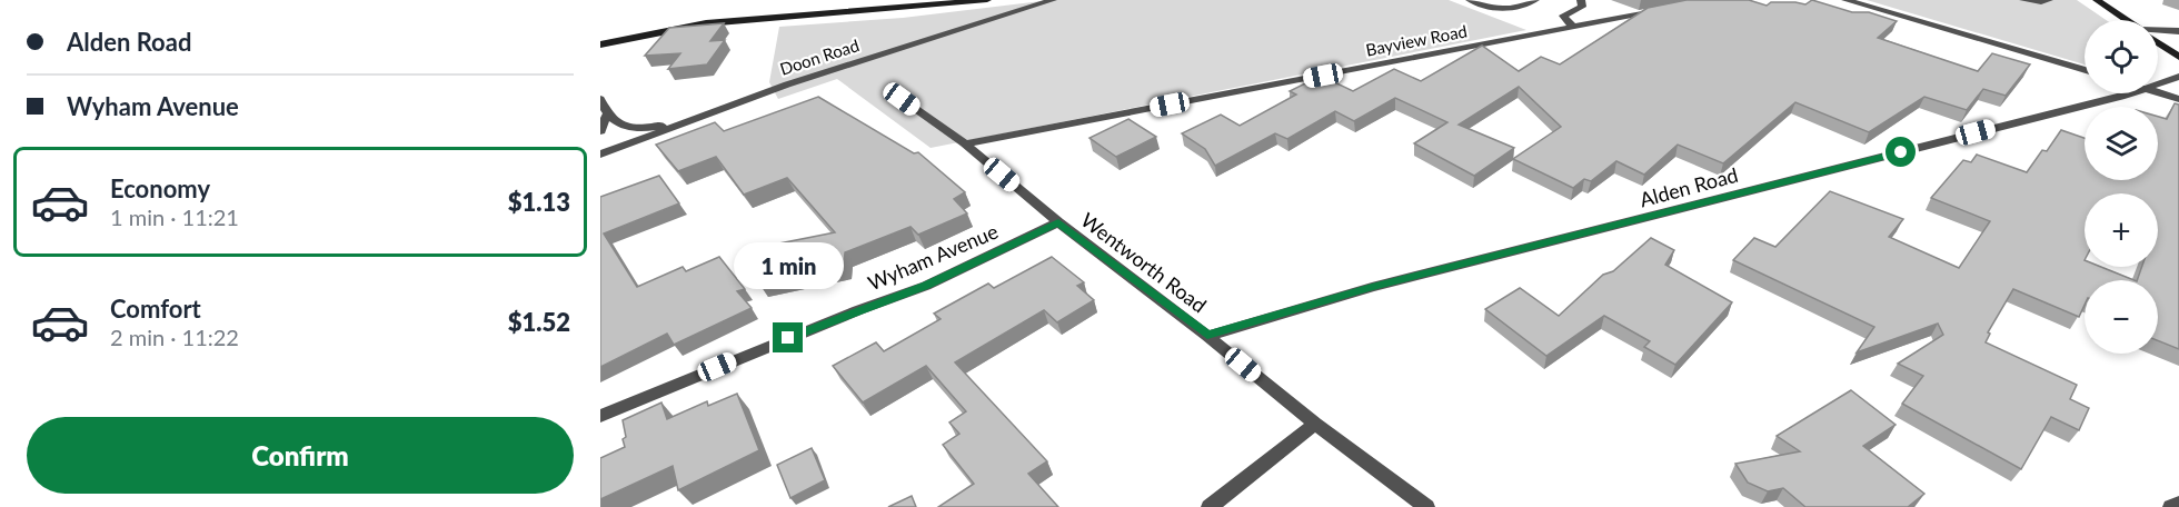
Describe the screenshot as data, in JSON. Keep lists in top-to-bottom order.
{
  "streets": {
    "street": [
      "Bayview Road",
      "Doon Road",
      "Alden Road",
      "Wyham Avenue",
      "Wentworth Road"
    ]
  },
  "crossings": [
    ["Bayview Road", "Wentworth Road"],
    ["Alden Road", "Wentworth Road"],
    ["Wyham Avenue", "Wentworth Road"]
  ],
  "page": {
    "banner": ["Alden Road", "Wyham Avenue"],
    "map_buttons": ["+", "−"],
    "list": [
      {
        "name": "Economy",
        "note": "1 min · 11:21",
        "value": "$1.13"
      },
      {
        "name": "Comfort",
        "note": "2 min · 11:22",
        "value": "$1.52"
      }
    ],
    "bubble": "1 min",
    "buttons": "Confirm"
  }
}
